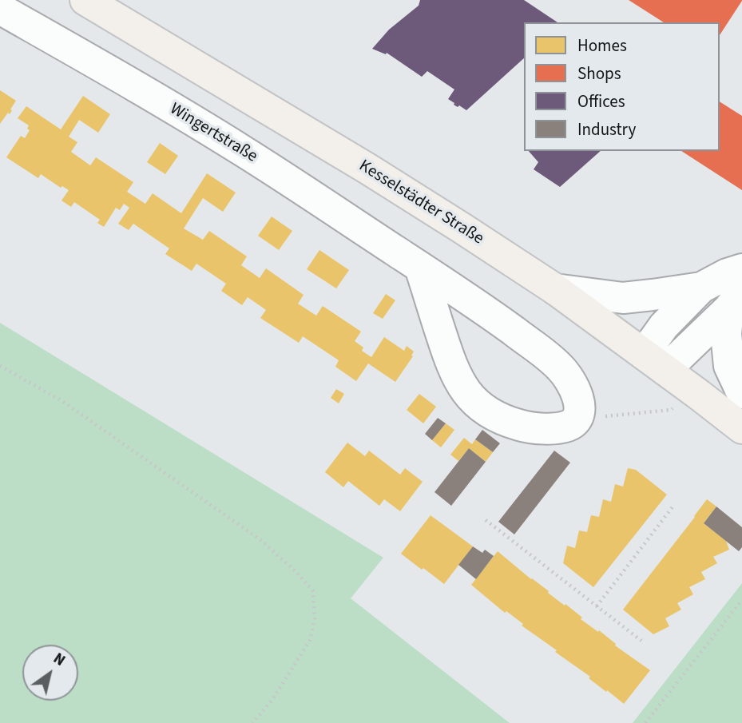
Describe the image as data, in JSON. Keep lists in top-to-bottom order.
{
  "streets": {
    "main road": ["Kesselstädter Straße"],
    "street": ["Wingertstraße"]
  },
  "legend": [
    "Homes",
    "Shops",
    "Offices",
    "Industry"
  ],
  "north": "top right"
}
